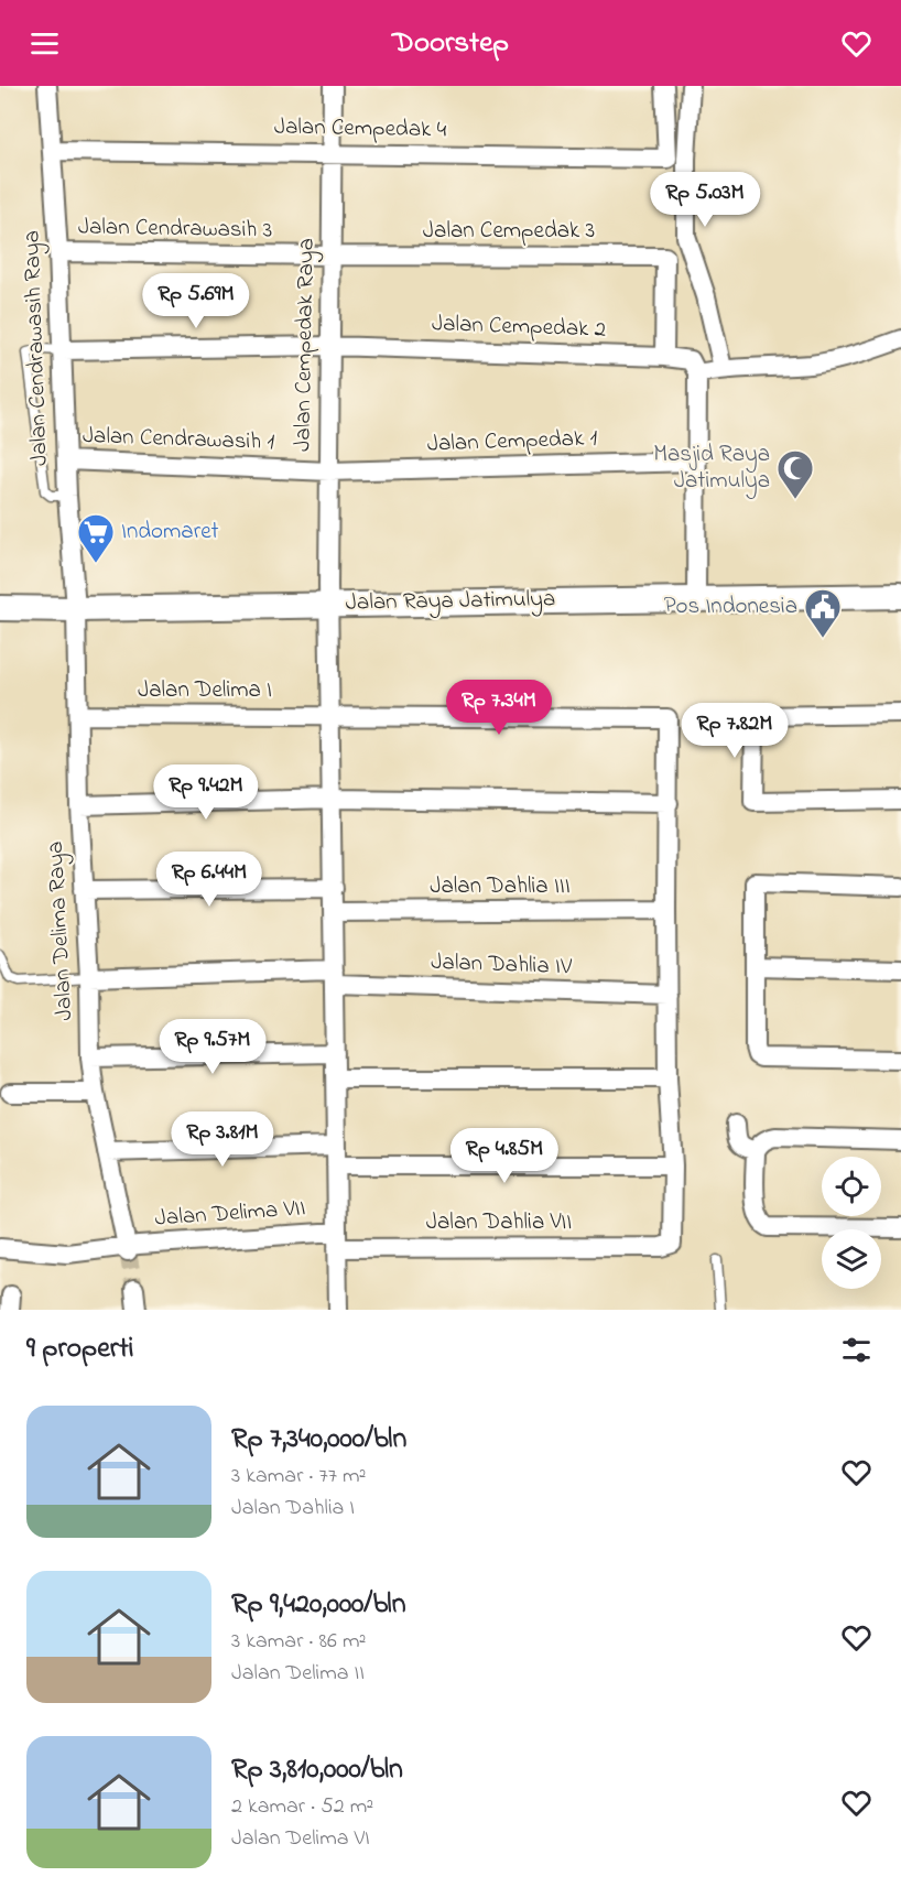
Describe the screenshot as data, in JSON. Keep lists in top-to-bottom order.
{
  "streets": {
    "main road": ["Jalan Raya Jatimulya"],
    "street": [
      "Jalan Cempedak 4",
      "Jalan Cendrawasih 3",
      "Jalan Cempedak 3",
      "Jalan Cempedak 2",
      "Jalan Cempedak Raya",
      "Jalan Cendrawasih Raya",
      "Jalan Cendrawasih 1",
      "Jalan Cempedak 1",
      "Jalan Delima I",
      "Jalan Dahlia III",
      "Jalan Delima Raya",
      "Jalan Dahlia IV",
      "Jalan Delima VII",
      "Jalan Dahlia VII"
    ]
  },
  "crossings": [
    ["Jalan Cempedak 4", "Jalan Cempedak Raya"],
    ["Jalan Cempedak 4", "Jalan Cendrawasih Raya"],
    ["Jalan Cendrawasih 3", "Jalan Cempedak 3"],
    ["Jalan Cendrawasih 3", "Jalan Cempedak Raya"],
    ["Jalan Cendrawasih 3", "Jalan Cendrawasih Raya"],
    ["Jalan Cempedak 3", "Jalan Cempedak 2"],
    ["Jalan Cempedak 3", "Jalan Cempedak Raya"],
    ["Jalan Cempedak 2", "Jalan Cempedak Raya"],
    ["Jalan Cempedak 2", "Jalan Cendrawasih Raya"],
    ["Jalan Cempedak Raya", "Jalan Cendrawasih 1"],
    ["Jalan Cempedak Raya", "Jalan Cempedak 1"],
    ["Jalan Cempedak Raya", "Jalan Raya Jatimulya"],
    ["Jalan Cempedak Raya", "Jalan Delima I"],
    ["Jalan Cempedak Raya", "Jalan Dahlia III"],
    ["Jalan Cempedak Raya", "Jalan Dahlia IV"],
    ["Jalan Cempedak Raya", "Jalan Delima VII"],
    ["Jalan Cempedak Raya", "Jalan Dahlia VII"],
    ["Jalan Cendrawasih Raya", "Jalan Cendrawasih 1"],
    ["Jalan Cendrawasih Raya", "Jalan Raya Jatimulya"],
    ["Jalan Cendrawasih Raya", "Jalan Delima Raya"],
    ["Jalan Cendrawasih 1", "Jalan Cempedak 1"],
    ["Jalan Raya Jatimulya", "Jalan Delima Raya"],
    ["Jalan Delima I", "Jalan Delima Raya"],
    ["Jalan Delima Raya", "Jalan Dahlia IV"],
    ["Jalan Delima Raya", "Jalan Delima VII"],
    ["Jalan Delima VII", "Jalan Dahlia VII"]
  ],
  "places": {
    "mosque": ["Masjid Raya Jatimulya"],
    "supermarket": ["Indomaret"],
    "public building": ["Pos Indonesia"]
  },
  "page": {
    "header": "Doorstep",
    "price": [
      "Rp 5.03M",
      "Rp 5.69M",
      "Rp 7.34M",
      "Rp 7.82M",
      "Rp 9.42M",
      "Rp 6.44M",
      "Rp 9.57M",
      "Rp 3.81M",
      "Rp 4.85M"
    ],
    "heading": "9 properti",
    "list": [
      {
        "name": "Rp 7,340,000/bln",
        "note": "3 kamar · 77 m² · Jalan Dahlia I"
      },
      {
        "name": "Rp 9,420,000/bln",
        "note": "3 kamar · 86 m² · Jalan Delima II"
      },
      {
        "name": "Rp 3,810,000/bln",
        "note": "2 kamar · 52 m² · Jalan Delima VI"
      }
    ]
  }
}
